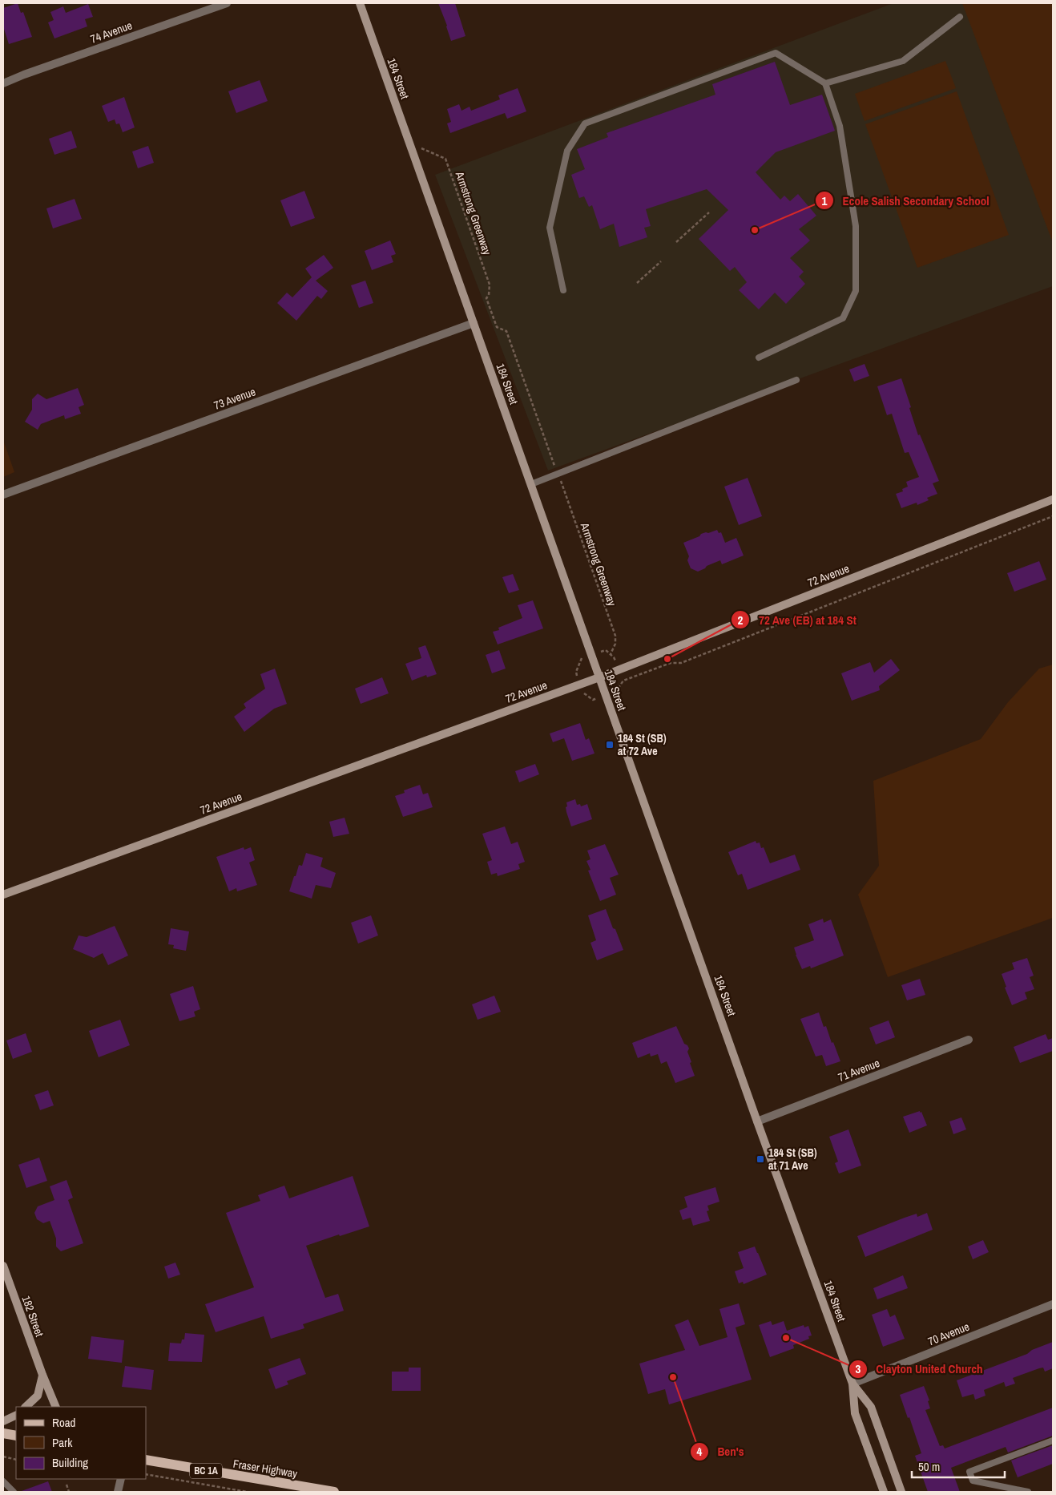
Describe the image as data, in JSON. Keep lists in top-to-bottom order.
{
  "streets": {
    "main road": [
      "184 Street",
      "72 Avenue",
      "182 Street",
      "Fraser Highway",
      "BC 1A"
    ],
    "street": [
      "74 Avenue",
      "73 Avenue",
      "71 Avenue",
      "70 Avenue"
    ],
    "path": ["Armstrong Greenway"]
  },
  "crossings": [
    ["184 Street", "73 Avenue"],
    ["184 Street", "72 Avenue"],
    ["184 Street", "71 Avenue"],
    ["184 Street", "70 Avenue"]
  ],
  "places": {
    "other": [
      "Ecole Salish Secondary School",
      "72 Ave (EB) at 184 St",
      "Clayton United Church",
      "Ben's"
    ],
    "transit": ["184 St (SB) at 72 Ave", "184 St (SB) at 71 Ave"]
  },
  "legend": ["Road", "Park", "Building"],
  "scale_bar": "50 m"
}
